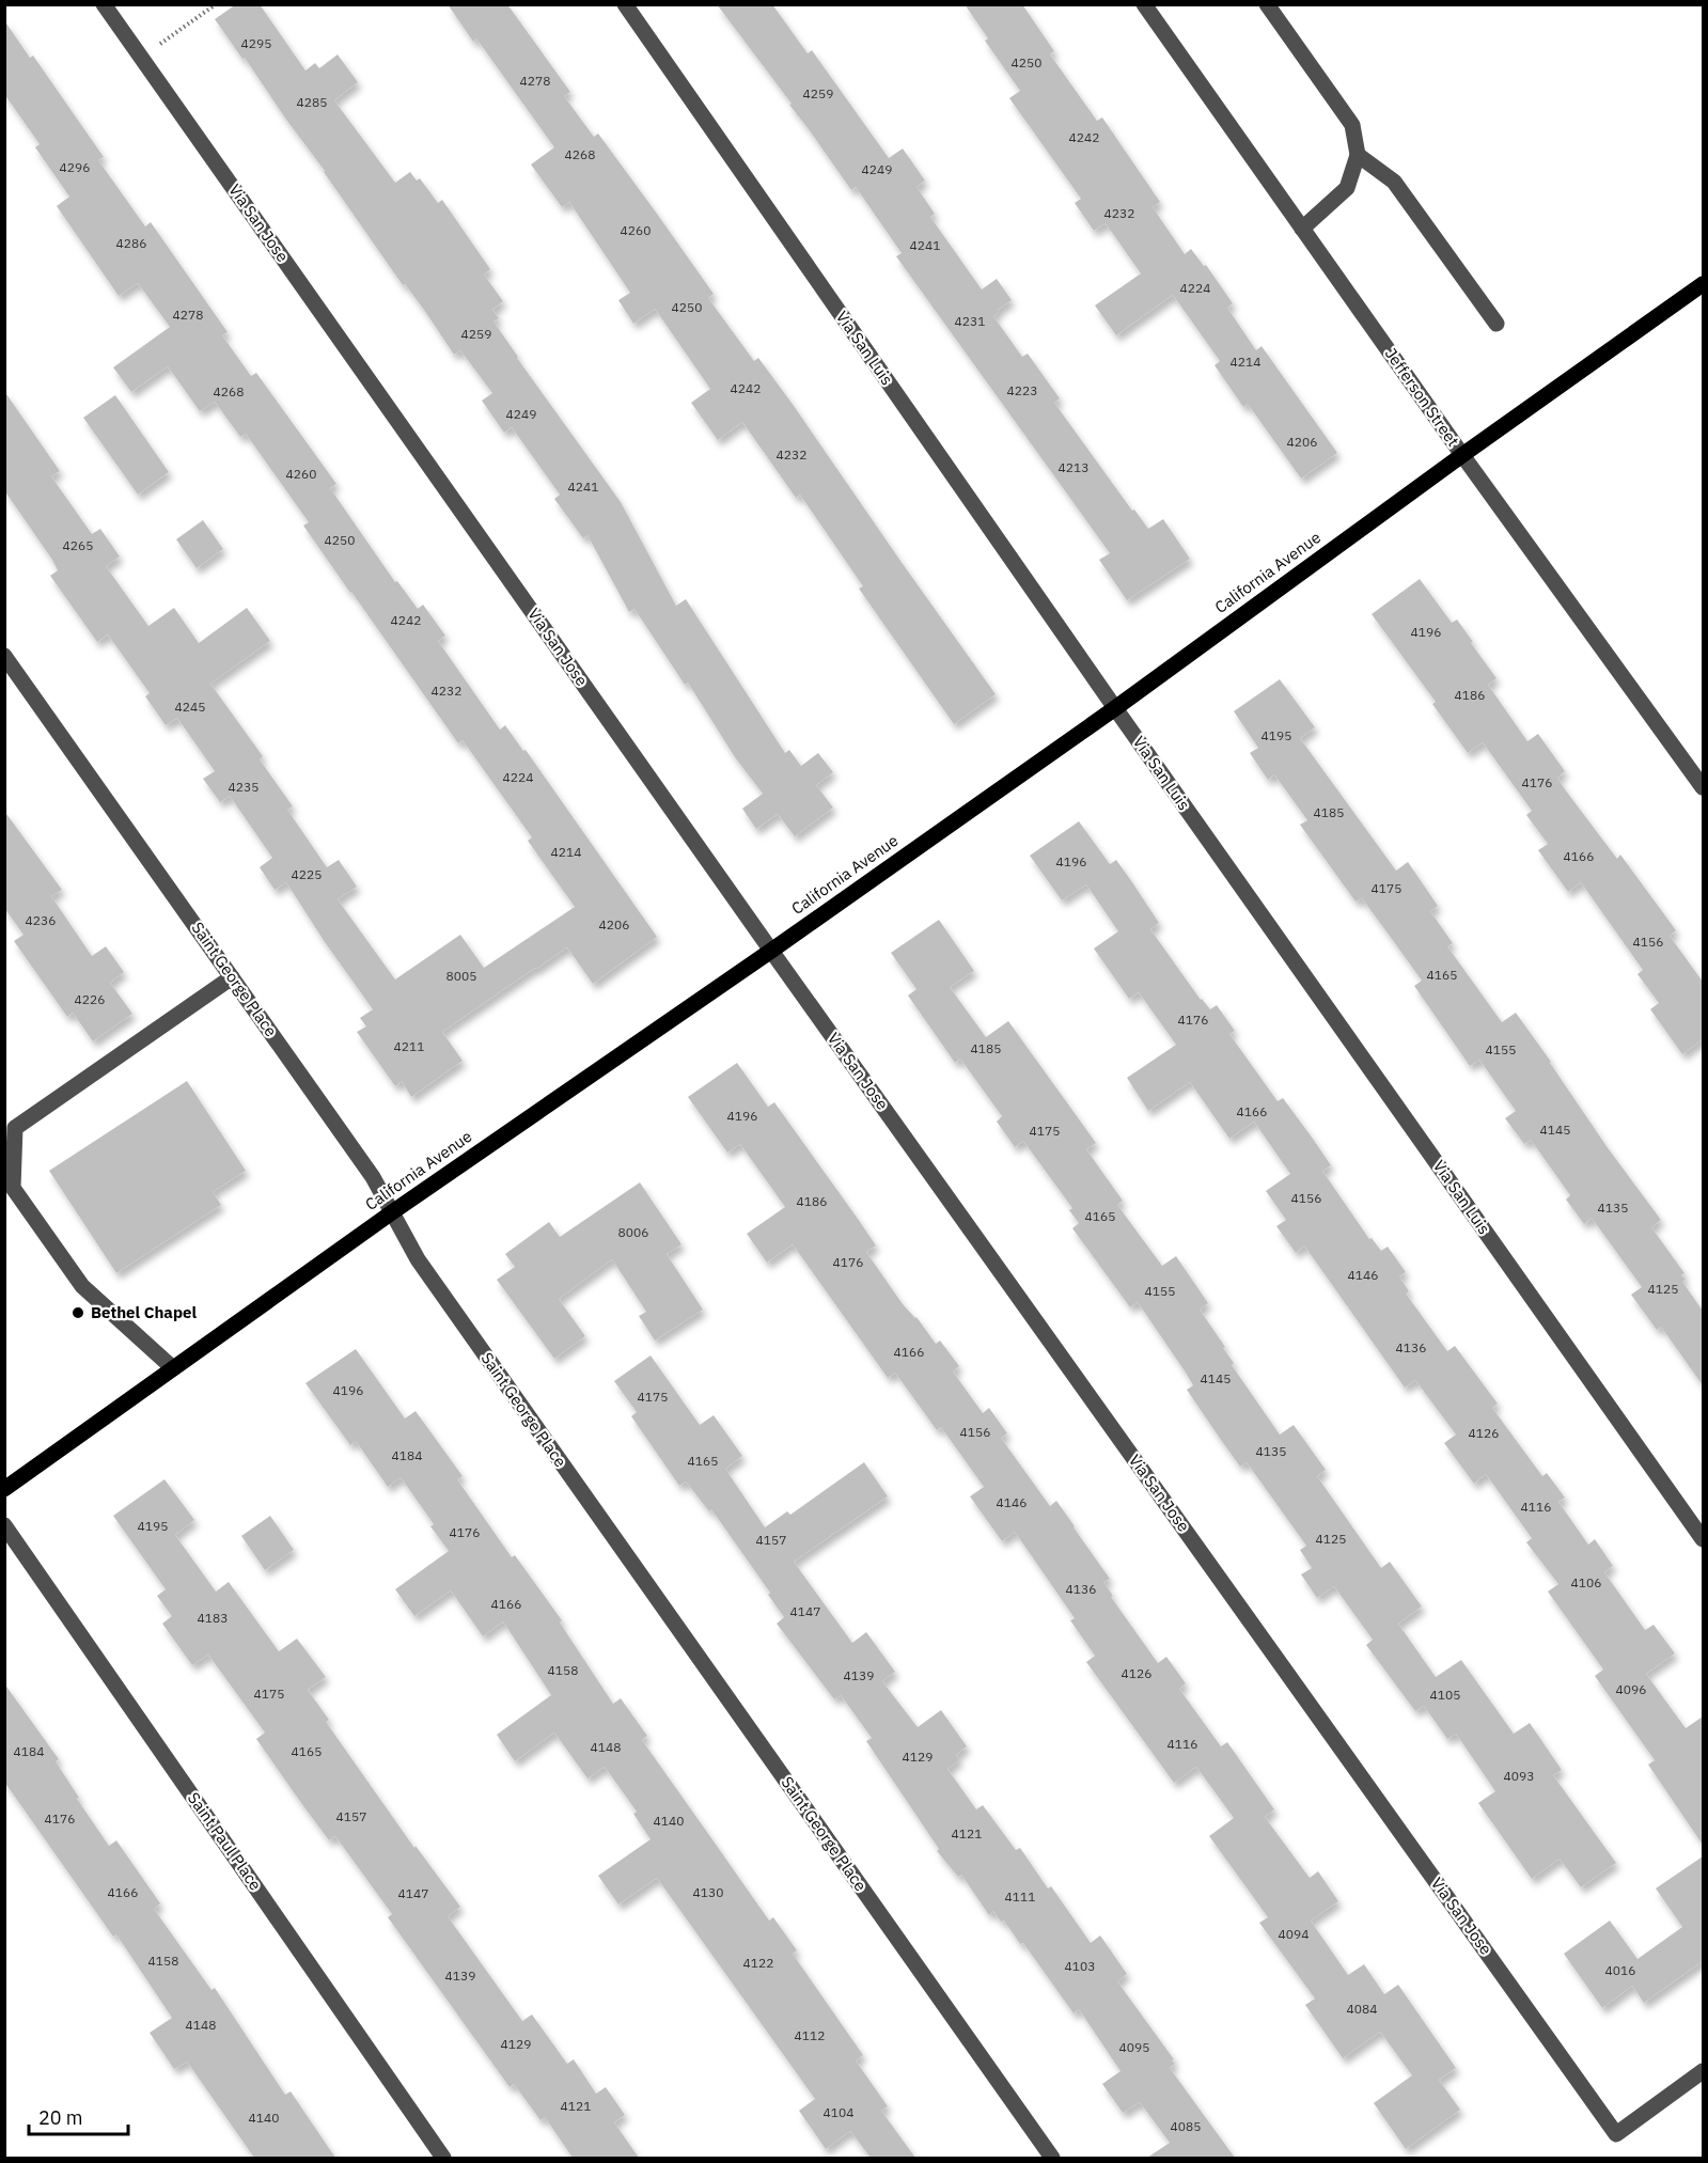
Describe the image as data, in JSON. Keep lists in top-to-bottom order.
{
  "streets": {
    "main road": ["California Avenue"],
    "street": [
      "Via San Jose",
      "Via San Luis",
      "Jefferson Street",
      "Saint George Place",
      "Saint Paul Place"
    ]
  },
  "crossings": [
    ["Via San Jose", "California Avenue"],
    ["Via San Luis", "California Avenue"],
    ["Jefferson Street", "California Avenue"],
    ["California Avenue", "Saint George Place"]
  ],
  "places": ["Bethel Chapel"],
  "house_numbers": [
    "4295",
    "4250",
    "4278",
    "4259",
    "4285",
    "4242",
    "4268",
    "4296",
    "4249",
    "4232",
    "4260",
    "4286",
    "4241",
    "4224",
    "4250",
    "4278",
    "4231",
    "4259",
    "4214",
    "4242",
    "4223",
    "4268",
    "4249",
    "4206",
    "4232",
    "4213",
    "4260",
    "4241",
    "4250",
    "4265",
    "4242",
    "4196",
    "4232",
    "4186",
    "4245",
    "4195",
    "4224",
    "4176",
    "4235",
    "4185",
    "4214",
    "4166",
    "4196",
    "4225",
    "4175",
    "4236",
    "4206",
    "4156",
    "4165",
    "8005",
    "4226",
    "4176",
    "4211",
    "4185",
    "4155",
    "4166",
    "4196",
    "4145",
    "4175",
    "4156",
    "4186",
    "4135",
    "4165",
    "8006",
    "4176",
    "4146",
    "4125",
    "4155",
    "4136",
    "4166",
    "4145",
    "4196",
    "4175",
    "4156",
    "4126",
    "4135",
    "4184",
    "4165",
    "4146",
    "4116",
    "4195",
    "4176",
    "4125",
    "4157",
    "4106",
    "4136",
    "4166",
    "4147",
    "4183",
    "4158",
    "4126",
    "4139",
    "4096",
    "4175",
    "4105",
    "4116",
    "4148",
    "4184",
    "4165",
    "4129",
    "4093",
    "4157",
    "4176",
    "4140",
    "4121",
    "4166",
    "4130",
    "4147",
    "4111",
    "4094",
    "4158",
    "4122",
    "4103",
    "4016",
    "4139",
    "4084",
    "4148",
    "4112",
    "4129",
    "4095",
    "4121",
    "4104",
    "4140",
    "4085"
  ],
  "scale_bar": "20 m"
}
